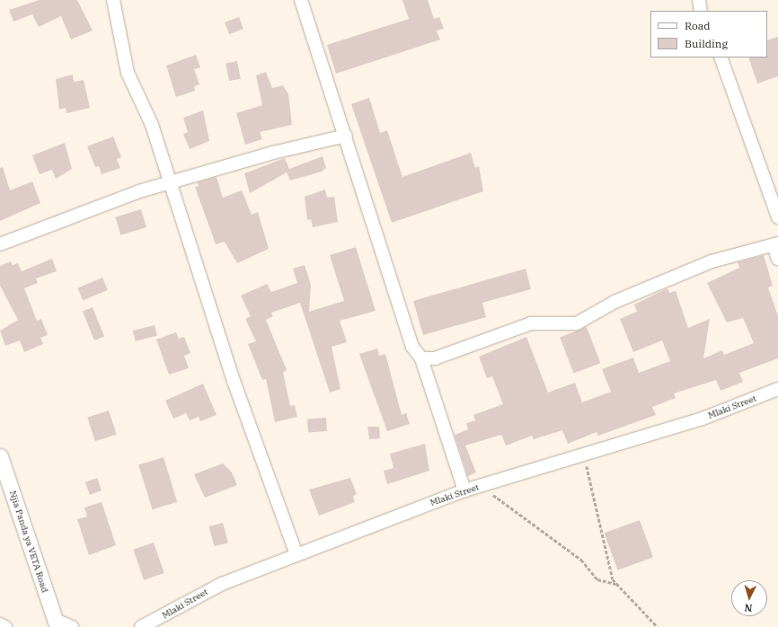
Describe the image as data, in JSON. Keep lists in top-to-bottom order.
{
  "streets": {
    "street": ["Mlaki Street", "Njia Panda ya VETA Road"]
  },
  "legend": ["Road", "Building"],
  "north": "bottom"
}
